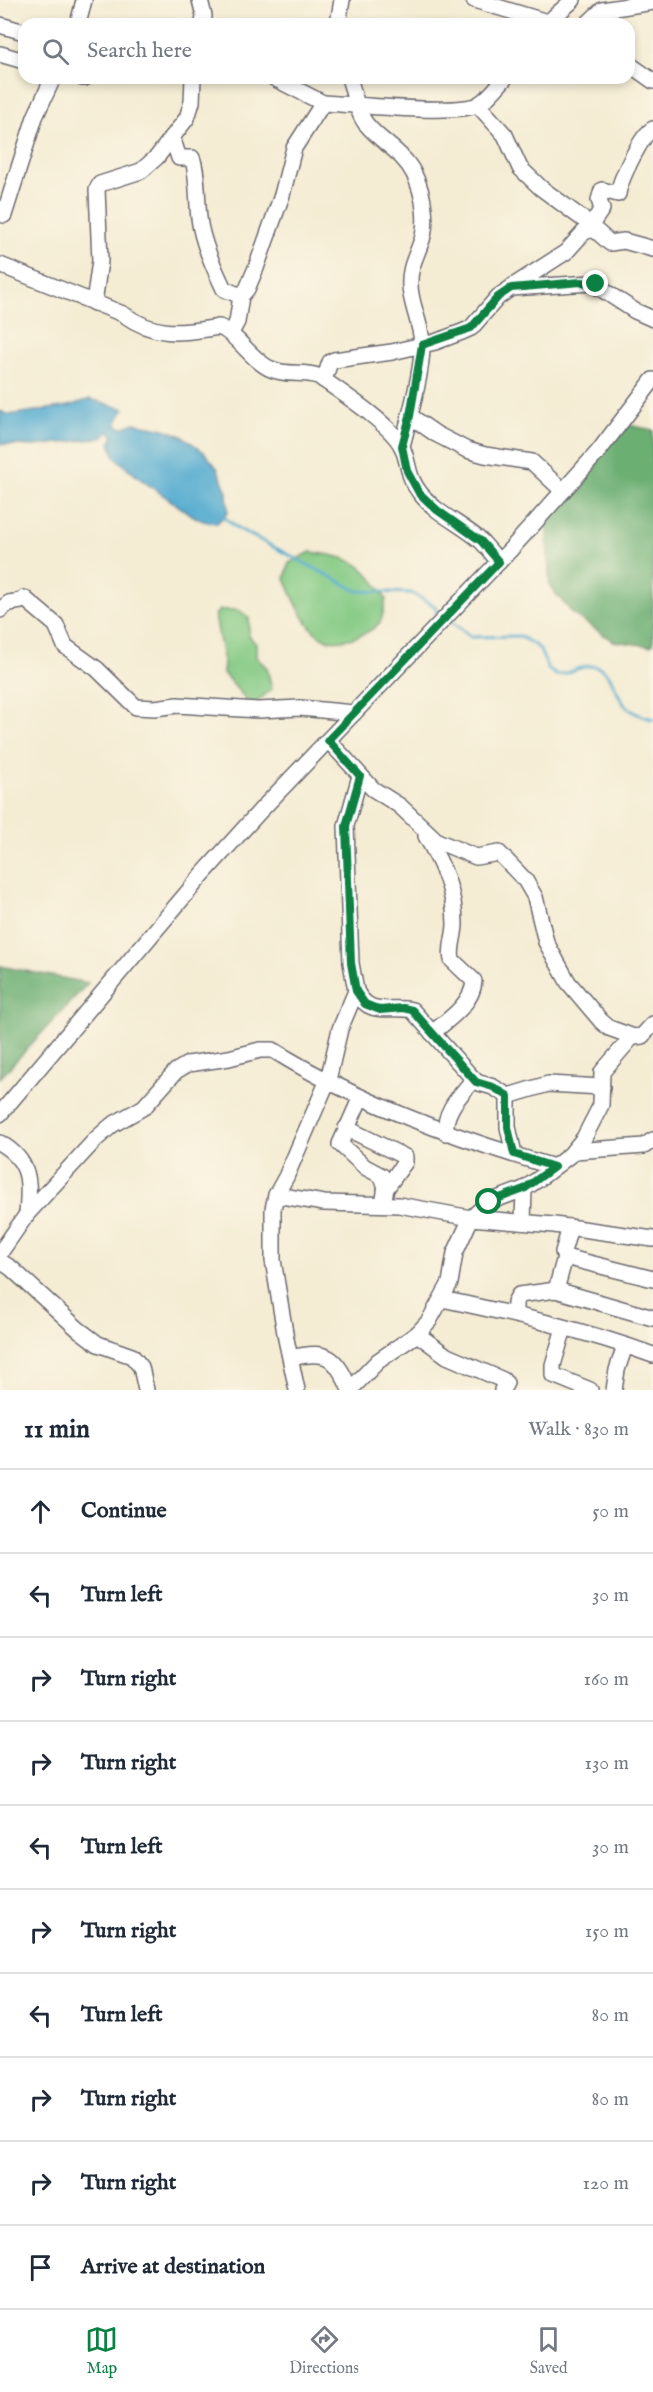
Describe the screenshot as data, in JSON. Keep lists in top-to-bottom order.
{
  "page": {
    "search": "Search here",
    "heading": ["11 min", "Walk · 830 m"],
    "list": [
      ["Continue", "50 m"],
      ["Turn left", "30 m"],
      ["Turn right", "160 m"],
      ["Turn right", "130 m"],
      ["Turn left", "30 m"],
      ["Turn right", "150 m"],
      ["Turn left", "80 m"],
      ["Turn right", "80 m"],
      ["Turn right", "120 m"],
      "Arrive at destination"
    ],
    "nav": ["Map", "Directions", "Saved"]
  }
}
